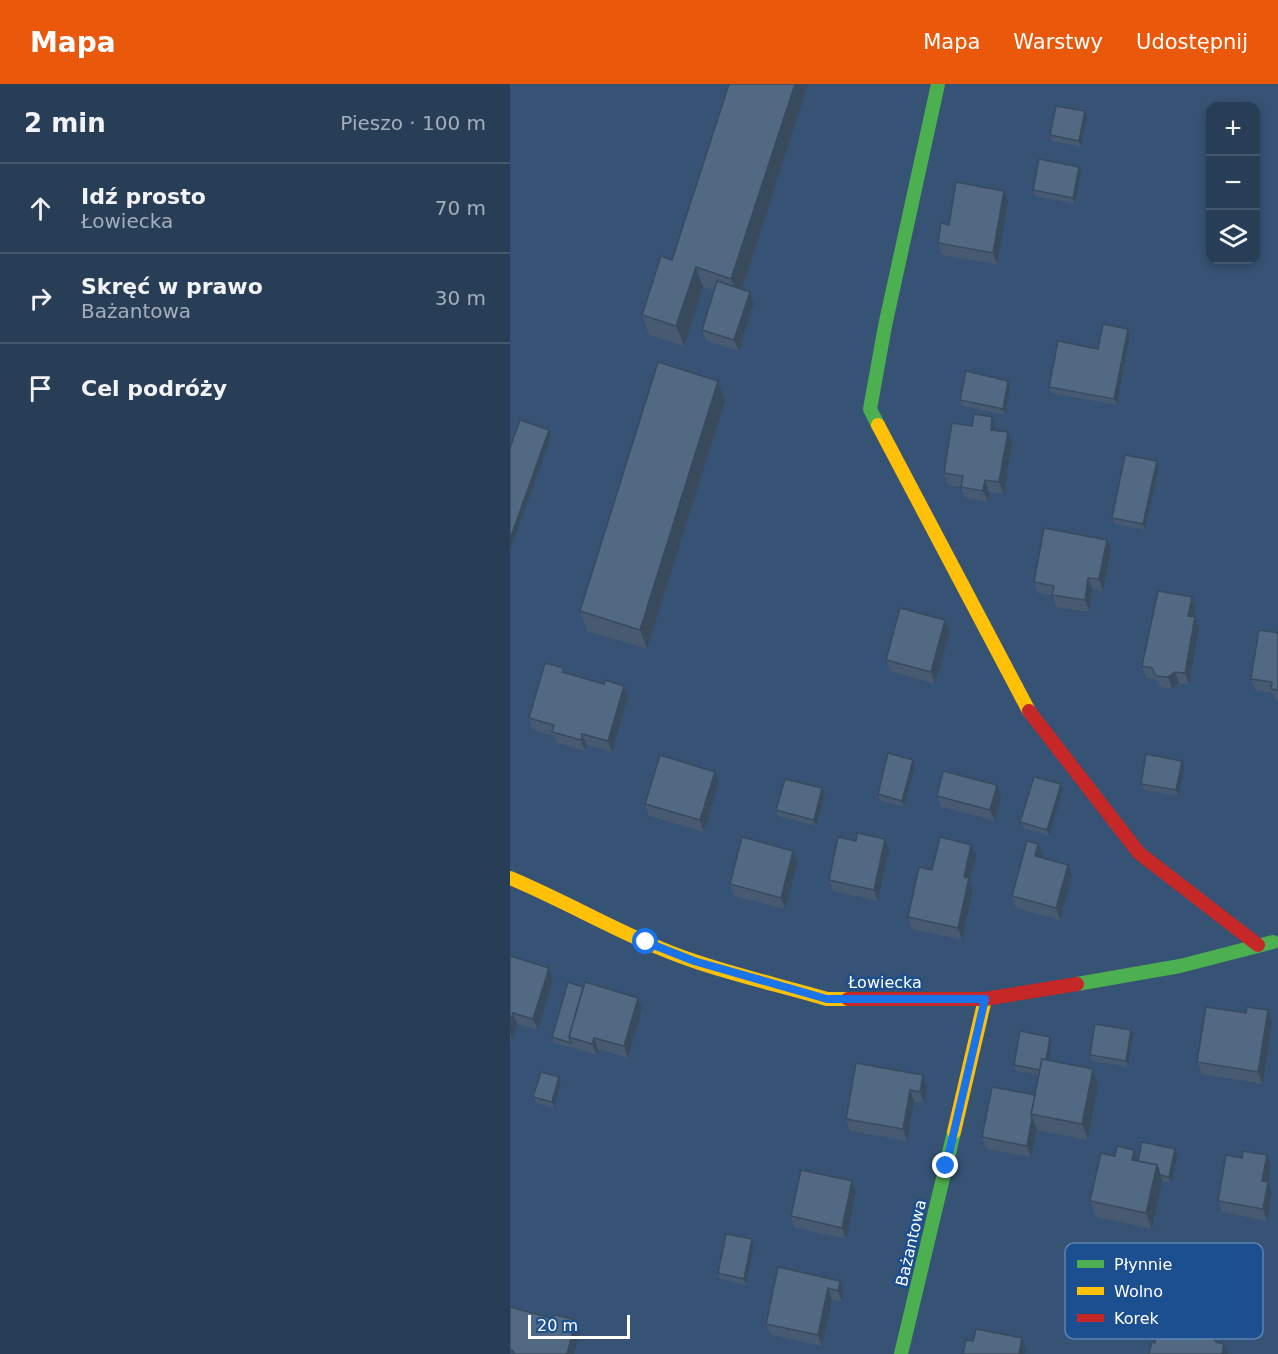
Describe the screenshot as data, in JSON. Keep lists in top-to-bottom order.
{
  "streets": {
    "street": ["Łowiecka", "Bażantowa"]
  },
  "crossings": [
    ["Łowiecka", "Bażantowa"]
  ],
  "legend": ["Płynnie", "Wolno", "Korek"],
  "scale_bar": "20 m",
  "page": {
    "header": "Mapa",
    "nav": ["Mapa", "Warstwy", "Udostępnij"],
    "heading": ["2 min", "Pieszo · 100 m"],
    "map_buttons": ["+", "−"],
    "list": [
      ["Idź prosto", "Łowiecka", "70 m"],
      ["Skręć w prawo", "Bażantowa", "30 m"],
      "Cel podróży"
    ],
    "scale": "20 m"
  }
}
